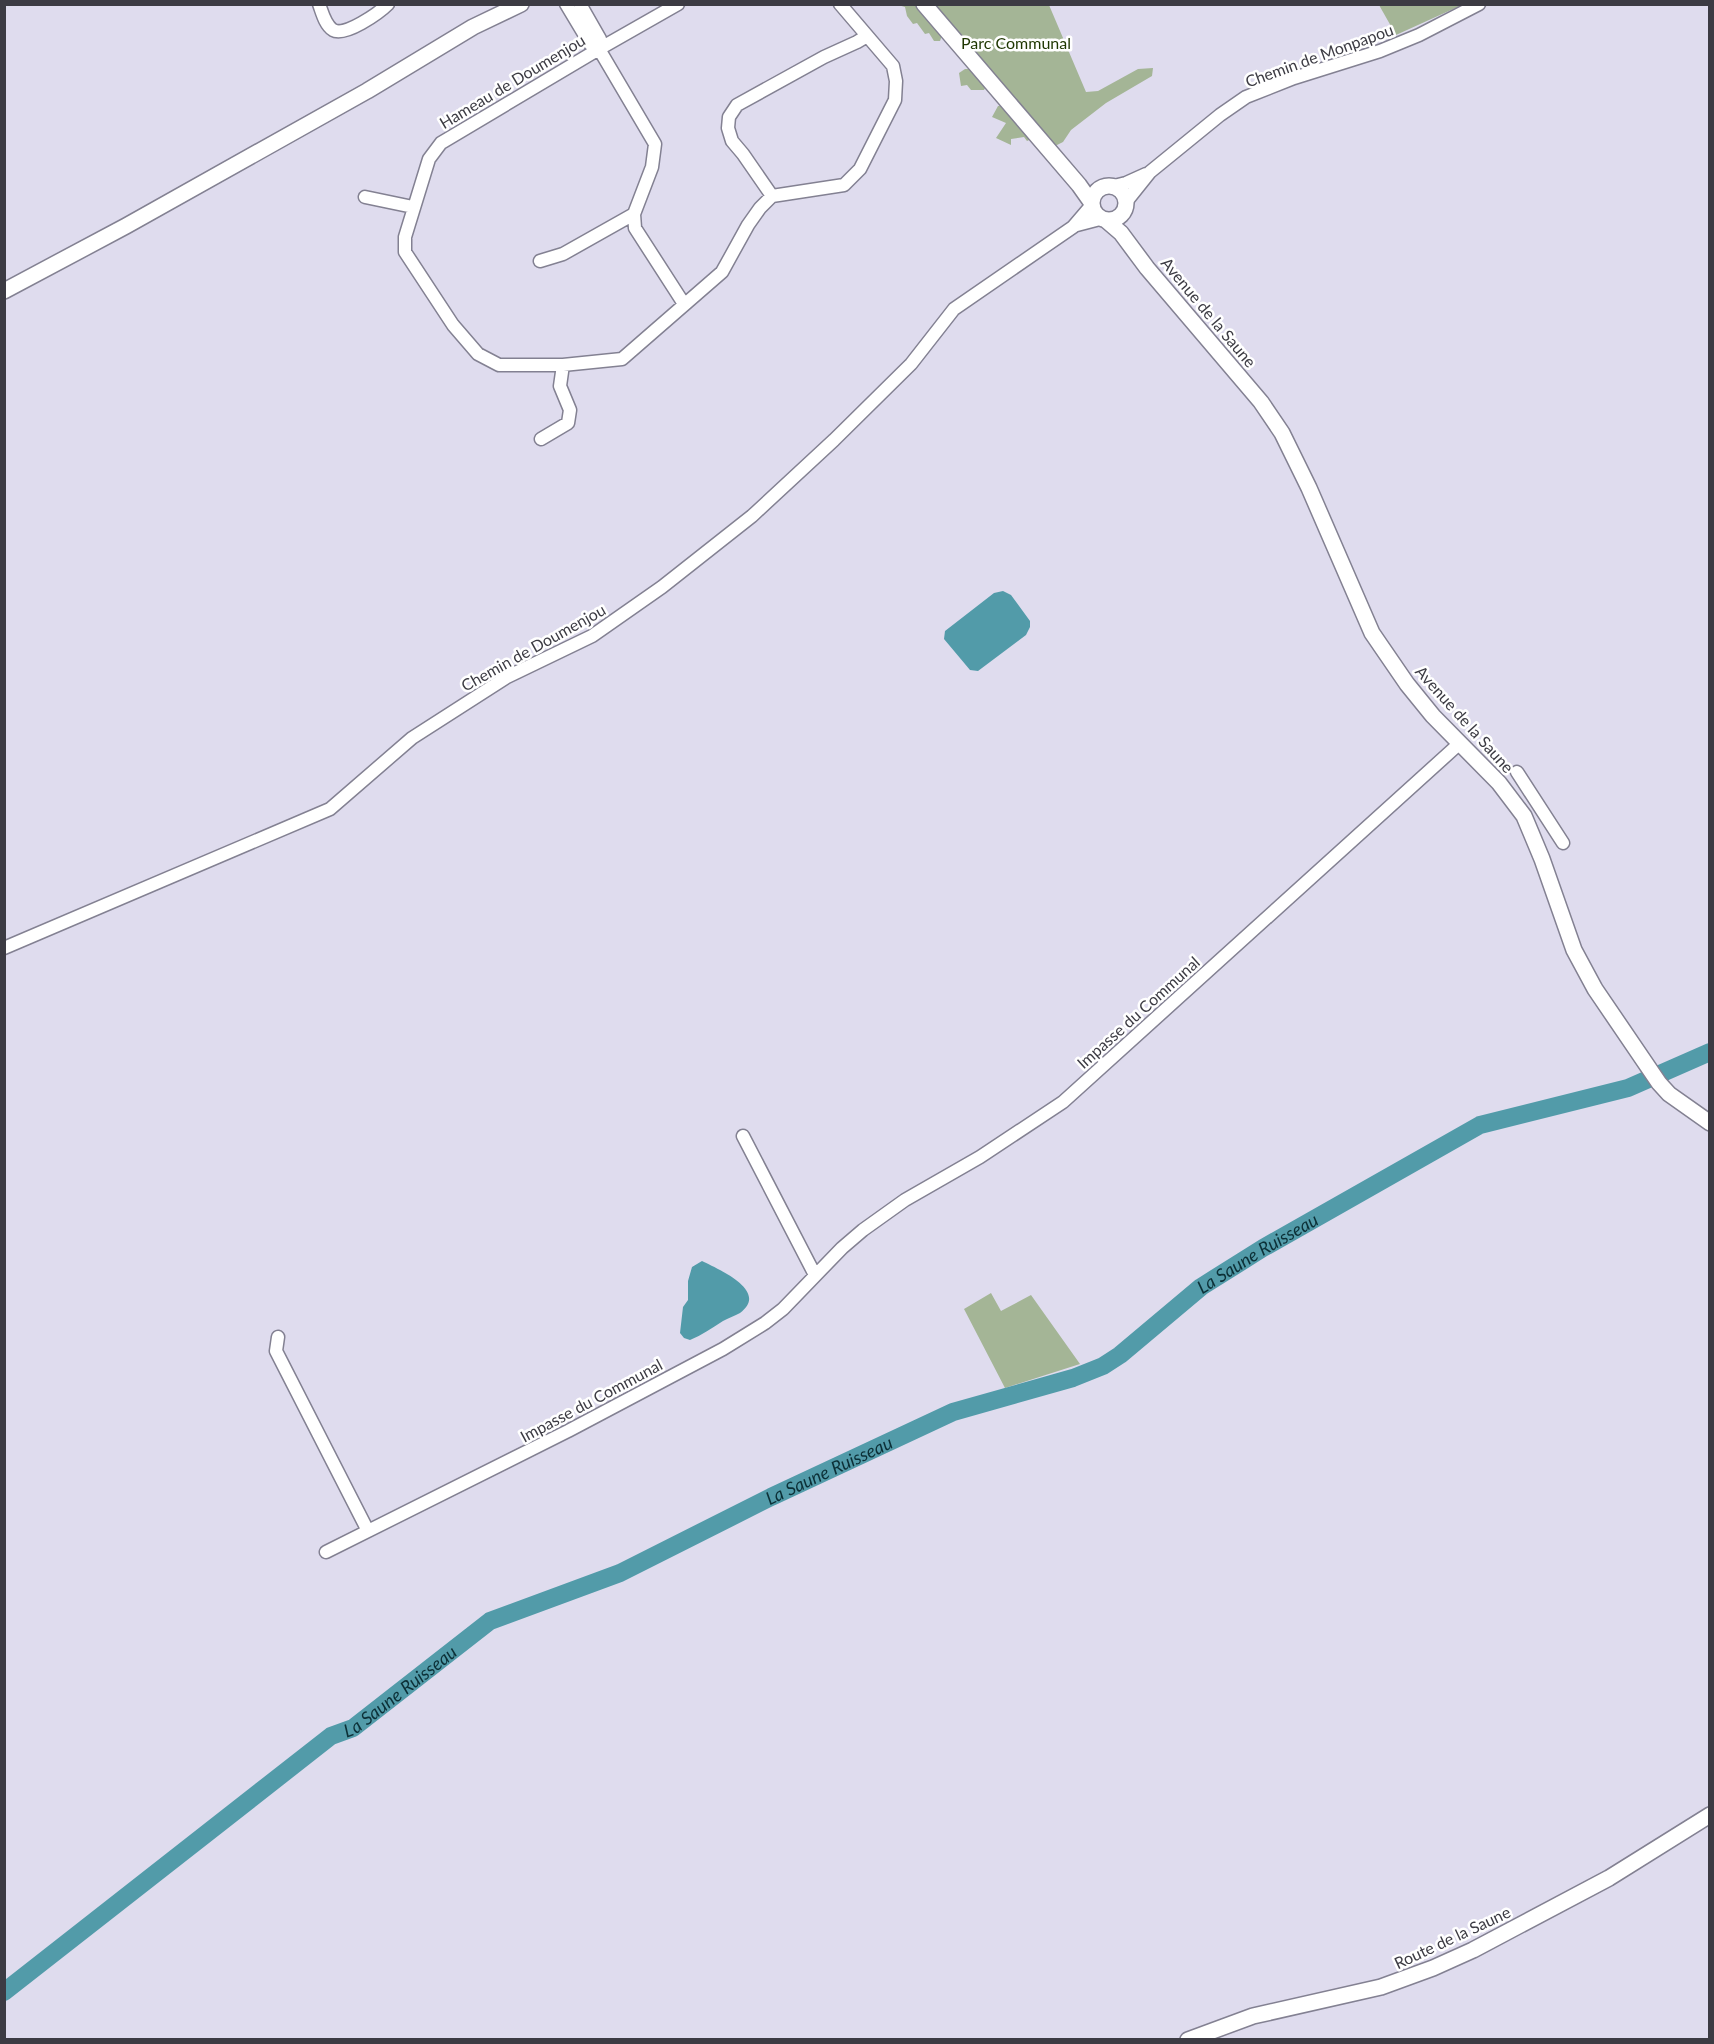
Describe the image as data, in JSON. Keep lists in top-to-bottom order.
{
  "streets": {
    "street": [
      "Chemin de Monpapou",
      "Hameau de Doumenjou",
      "Avenue de la Saune",
      "Chemin de Doumenjou",
      "Impasse du Communal",
      "Route de la Saune"
    ]
  },
  "crossings": [
    ["Chemin de Monpapou", "Avenue de la Saune"],
    ["Chemin de Monpapou", "Chemin de Doumenjou"],
    ["Avenue de la Saune", "Chemin de Doumenjou"],
    ["Avenue de la Saune", "Impasse du Communal"]
  ],
  "water": ["La Saune Ruisseau"],
  "parks": ["Parc Communal"]
}
